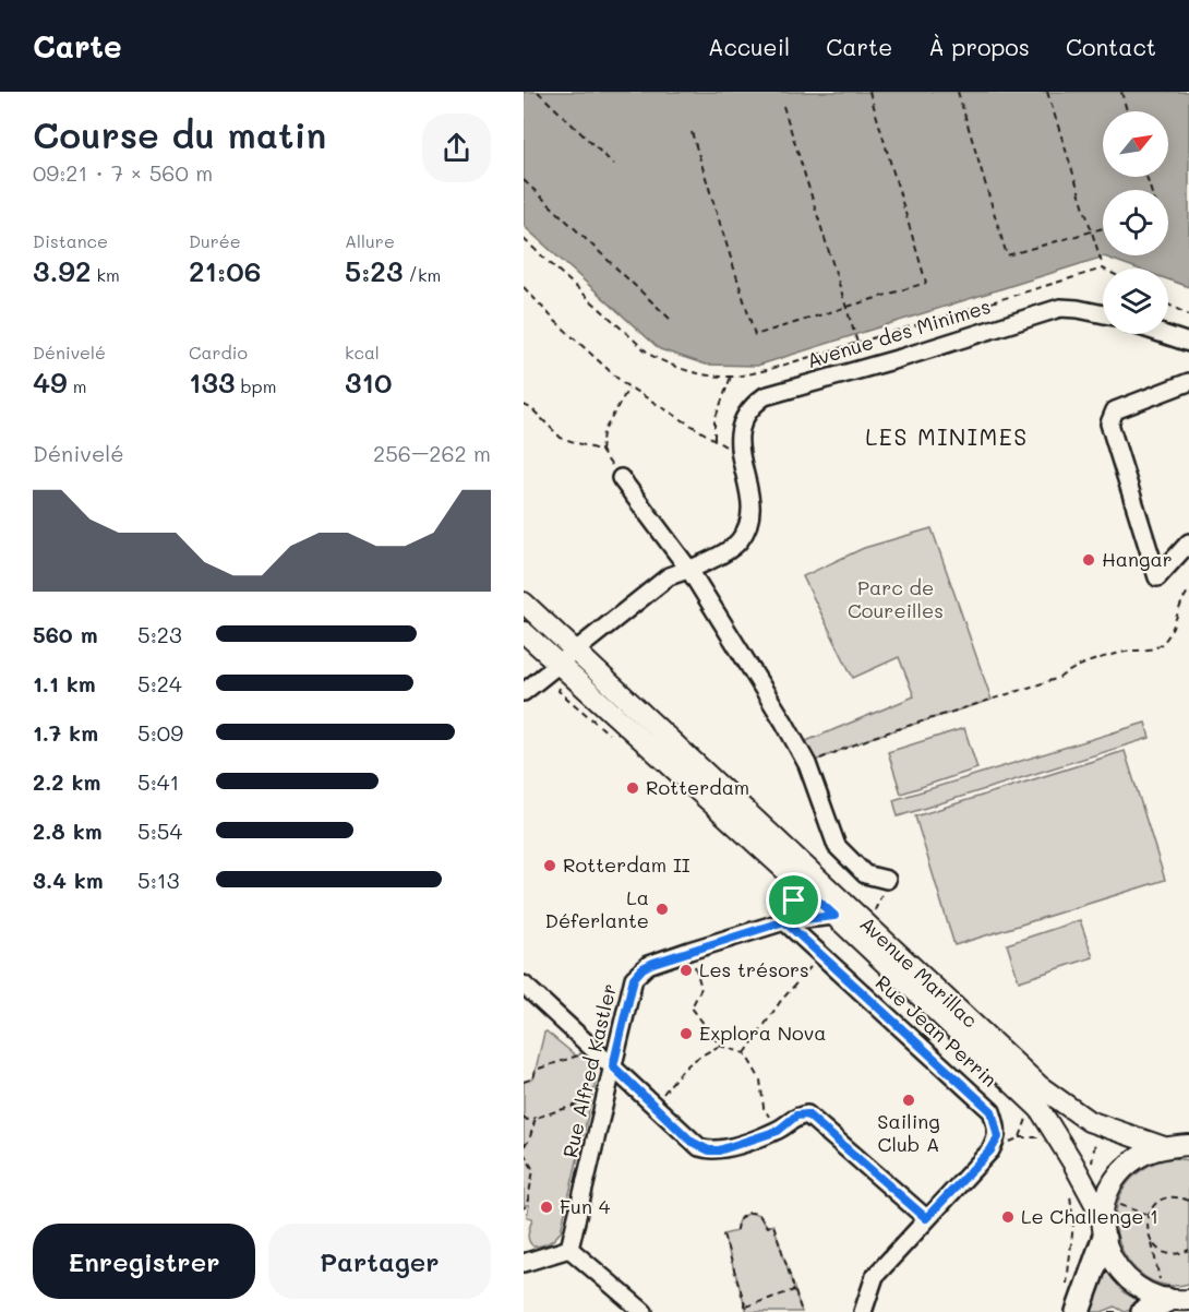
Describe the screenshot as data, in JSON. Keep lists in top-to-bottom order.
{
  "streets": {
    "street": [
      "Avenue des Minimes",
      "Avenue Marillac",
      "Rue Jean Perrin",
      "Rue Alfred Kastler"
    ]
  },
  "crossings": [
    ["Avenue des Minimes", "Avenue Marillac"],
    ["Avenue Marillac", "Rue Alfred Kastler"],
    ["Rue Jean Perrin", "Rue Alfred Kastler"]
  ],
  "districts": ["LES MINIMES"],
  "parks": ["Parc de Coureilles"],
  "places": [
    "Hangar",
    "Rotterdam",
    "Rotterdam II",
    "La Déferlante",
    "Les trésors",
    "Explora Nova",
    "Sailing Club A",
    "Fun 4",
    "Le Challenge 1"
  ],
  "north": "top right",
  "page": {
    "header": "Carte",
    "nav": [
      "Accueil",
      "Carte",
      "À propos",
      "Contact"
    ],
    "heading": ["Course du matin", "09:21 · 7 × 560 m"],
    "stats": [
      ["Distance", "3.92 km"],
      ["Durée", "21:06"],
      ["Allure", "5:23 /km"],
      ["Dénivelé", "49 m"],
      ["Cardio", "133 bpm"],
      ["kcal", "310"]
    ],
    "chart": ["Dénivelé", "256–262 m"],
    "list": [
      {
        "name": "560 m",
        "note": "5:23"
      },
      {
        "name": "1.1 km",
        "note": "5:24"
      },
      {
        "name": "1.7 km",
        "note": "5:09"
      },
      {
        "name": "2.2 km",
        "note": "5:41"
      },
      {
        "name": "2.8 km",
        "note": "5:54"
      },
      {
        "name": "3.4 km",
        "note": "5:13"
      }
    ],
    "buttons": ["Enregistrer", "Partager"]
  }
}
